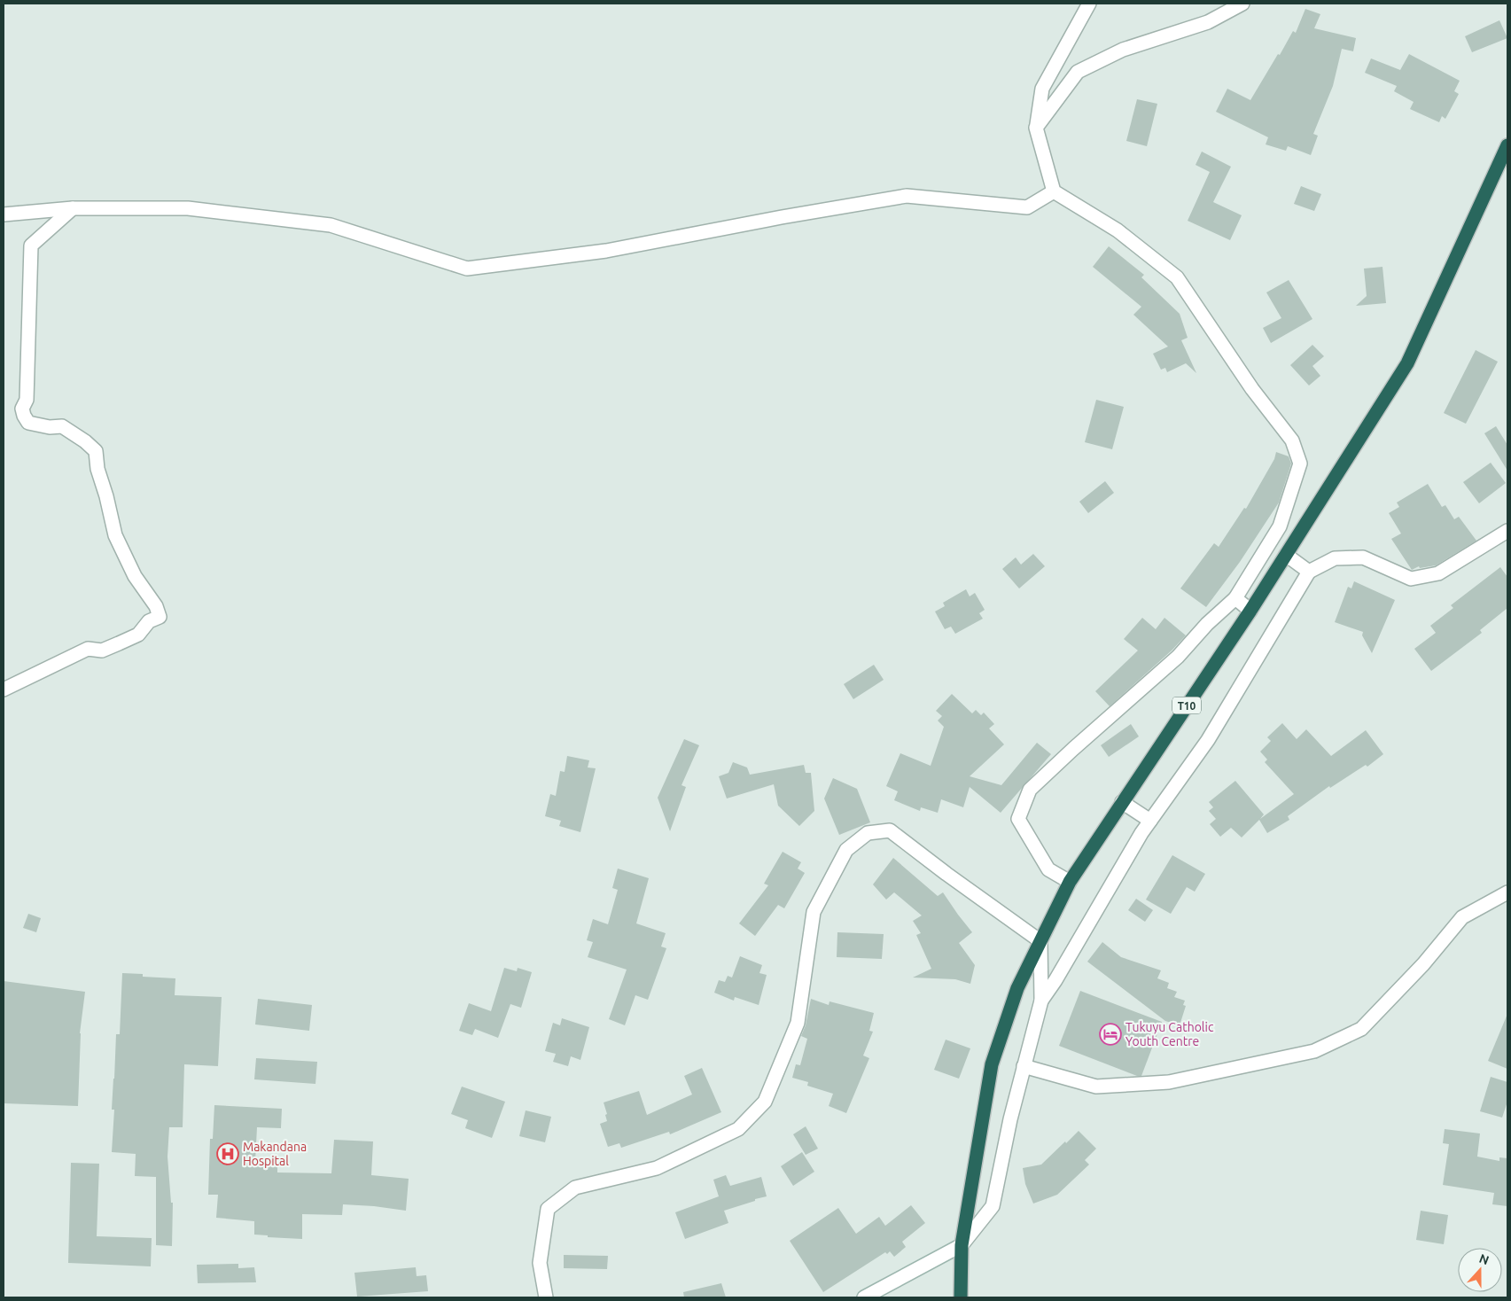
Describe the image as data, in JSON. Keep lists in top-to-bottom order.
{
  "streets": {
    "highway": ["T10"]
  },
  "places": {
    "hotel": ["Tukuyu Catholic Youth Centre"],
    "hospital": ["Makandana Hospital"]
  },
  "north": "top"
}
